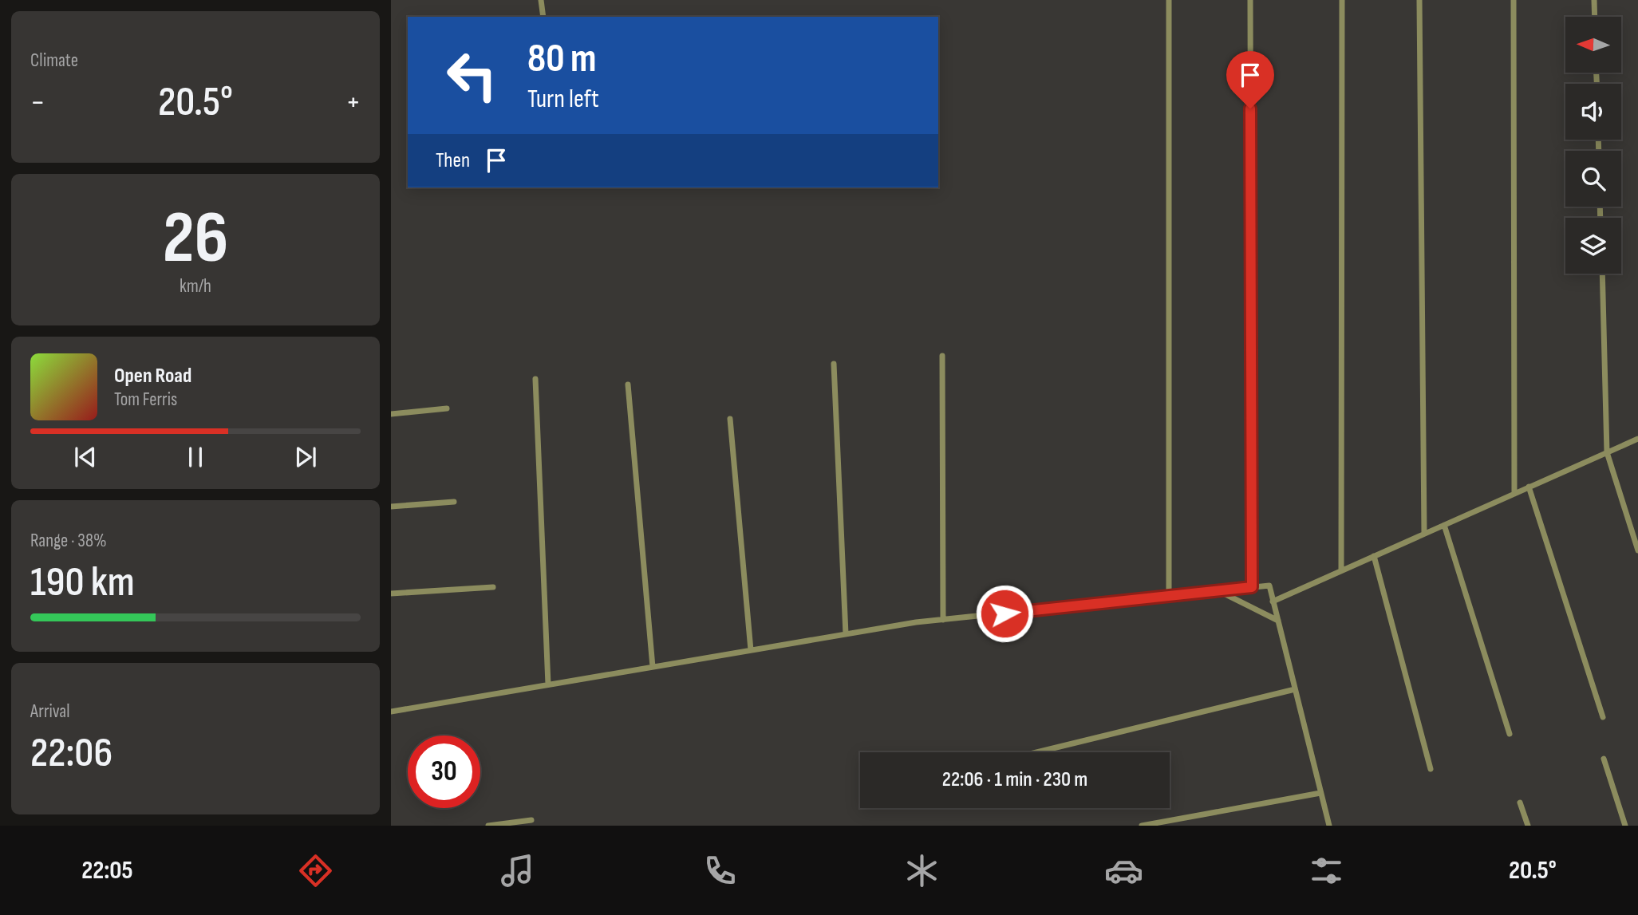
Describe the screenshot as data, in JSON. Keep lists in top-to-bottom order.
{
  "north": "left",
  "page": {
    "tile": [
      "Climate",
      ["26", "km/h"],
      ["Range · 38%", "190 km"],
      ["Arrival", "22:06"]
    ],
    "turn": ["80 m", "Turn left"],
    "heat": ["−", "20.5°", "+"],
    "then": "Then",
    "song": ["Open Road", "Tom Ferris"],
    "limit": "30",
    "trip": "22:06 · 1 min · 230 m",
    "tabs": ["22:05", "20.5°"]
  }
}
